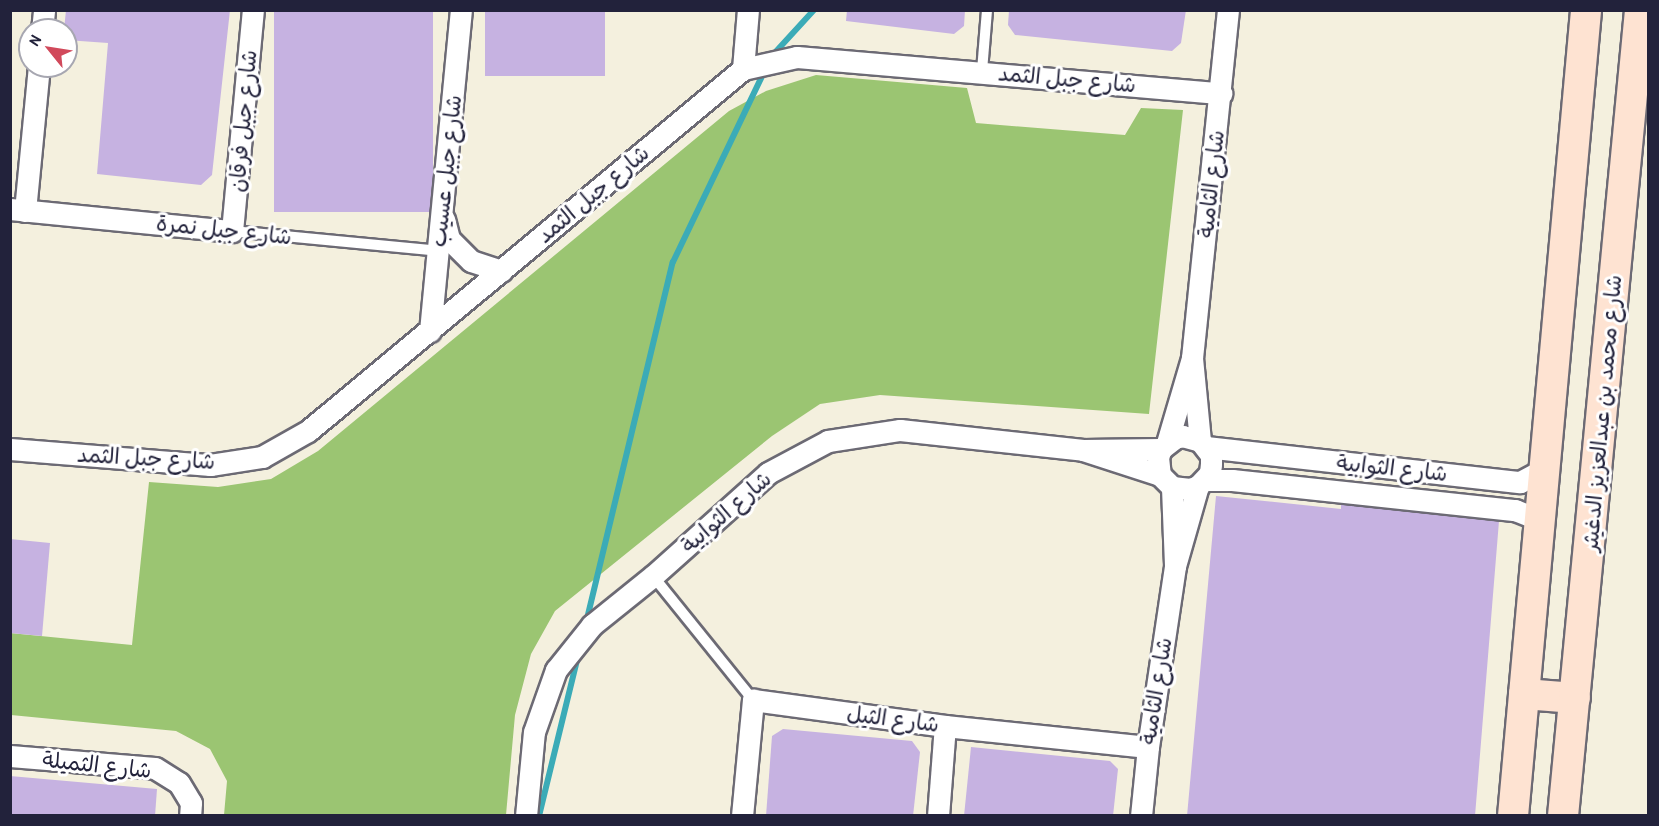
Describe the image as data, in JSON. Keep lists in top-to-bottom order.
{
  "streets": {
    "street": [
      "شارع جبل الثمد",
      "شارع جبل فرقان",
      "شارع جبل عسيب",
      "شارع الثامية",
      "شارع جبل نمرة",
      "شارع محمد بن عبدالعزيز الدغيثر",
      "شارع الثوابية",
      "شارع الثيل",
      "شارع الثميلة"
    ]
  },
  "crossings": [
    ["شارع جبل الثمد", "شارع جبل عسيب"],
    ["شارع جبل الثمد", "شارع الثامية"],
    ["شارع جبل فرقان", "شارع جبل نمرة"],
    ["شارع جبل عسيب", "شارع جبل نمرة"],
    ["شارع الثامية", "شارع الثيل"]
  ],
  "north": "top left"
}
